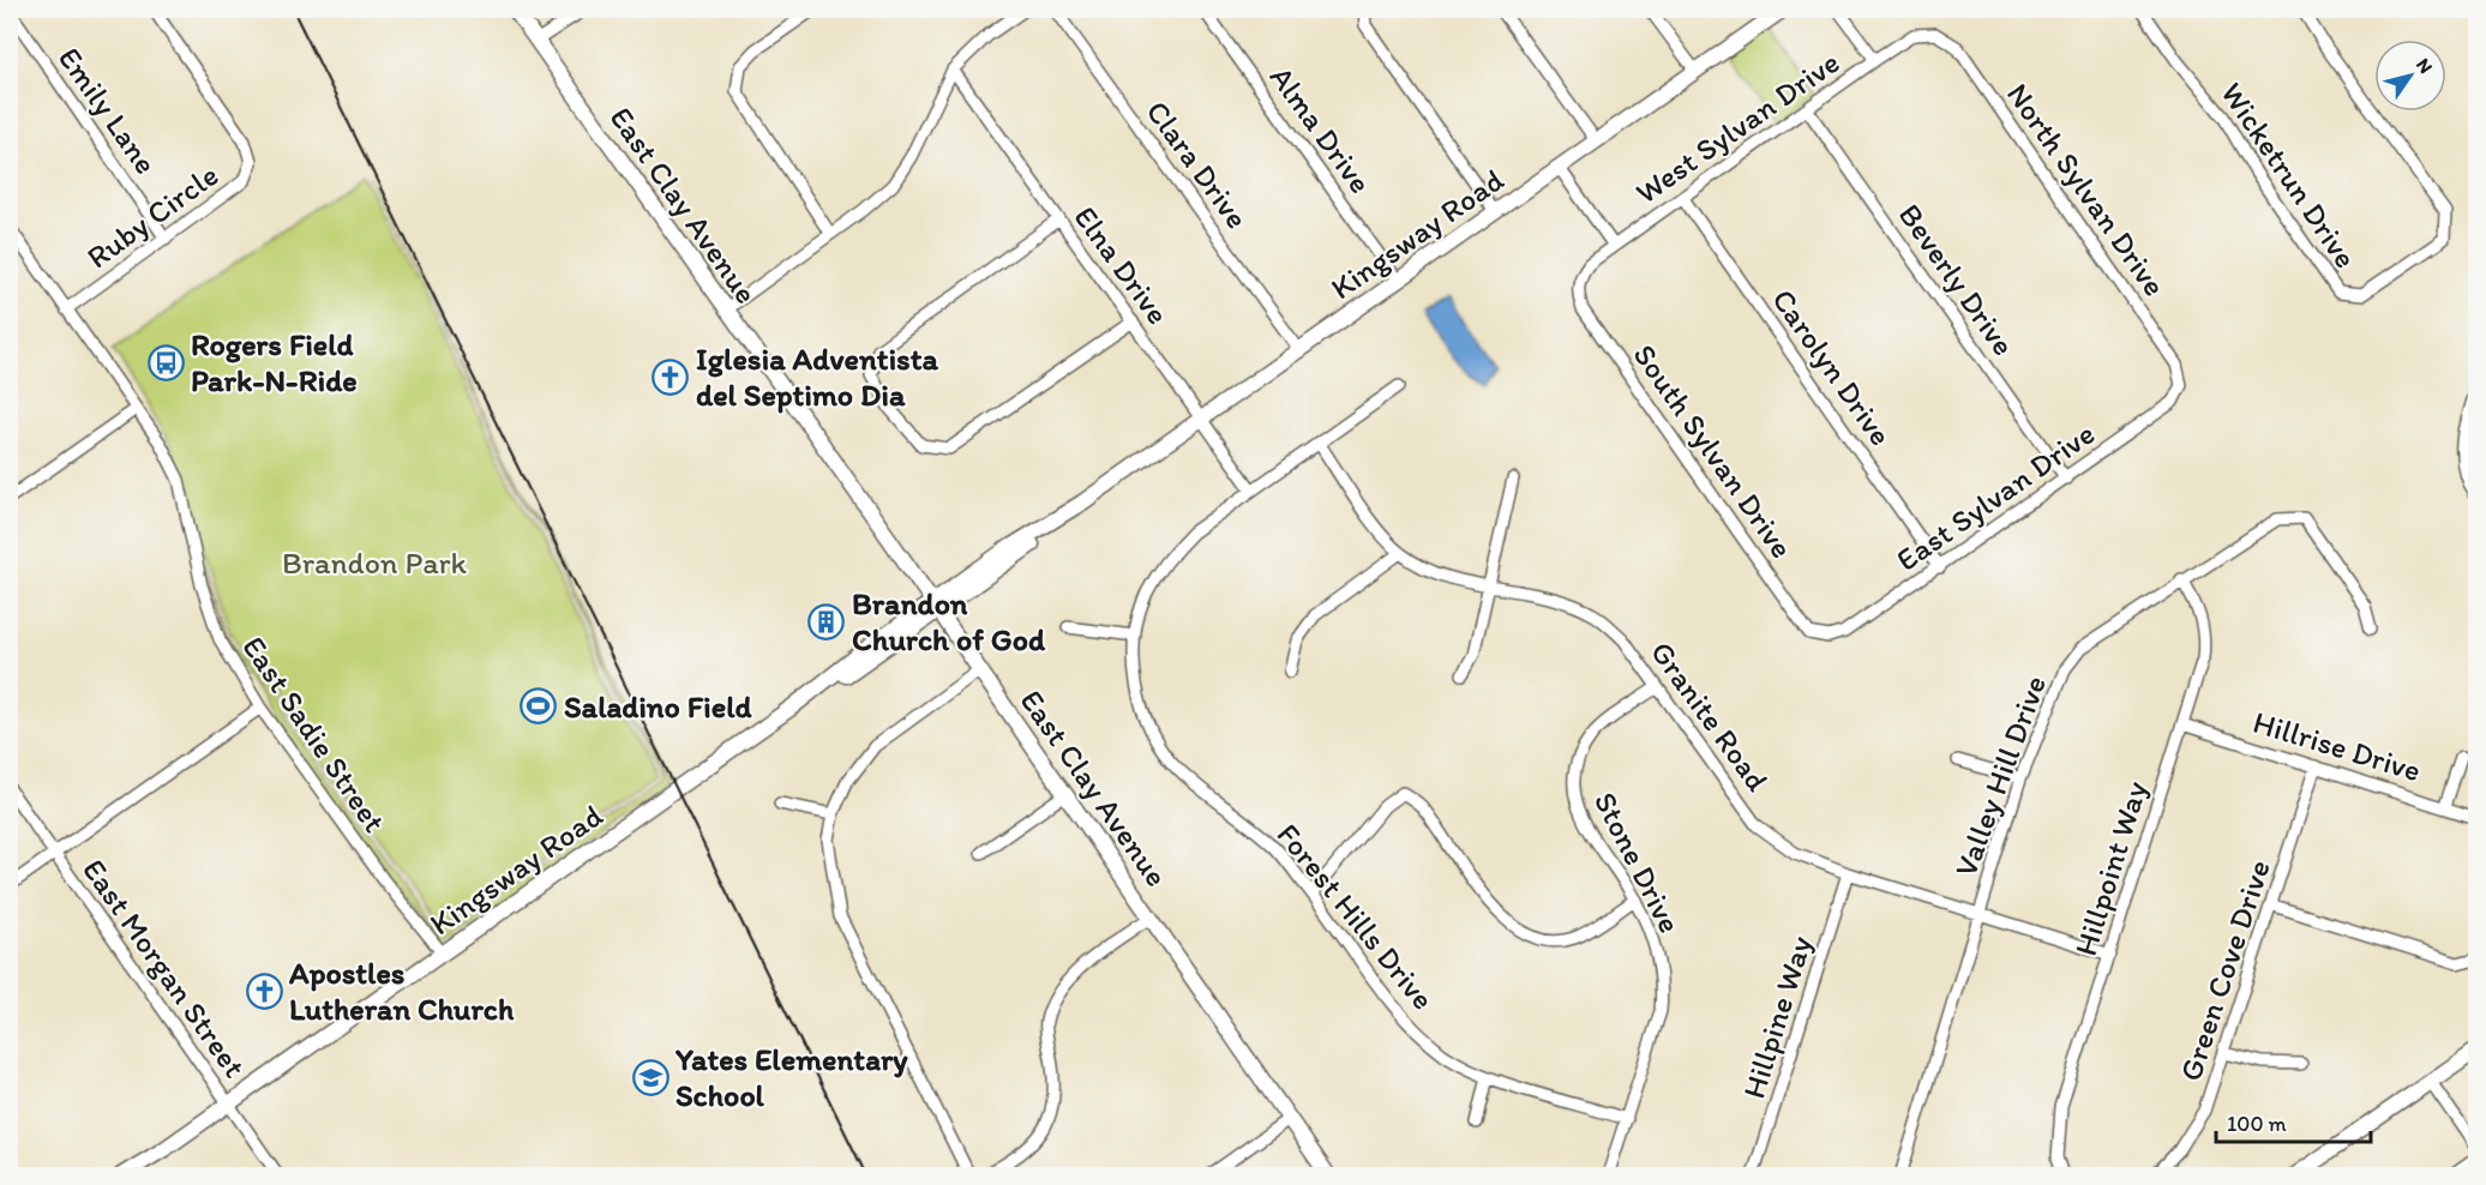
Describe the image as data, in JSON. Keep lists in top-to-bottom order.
{
  "streets": {
    "street": [
      "Emily Lane",
      "West Sylvan Drive",
      "Alma Drive",
      "Clara Drive",
      "Wicketrun Drive",
      "North Sylvan Drive",
      "East Clay Avenue",
      "Ruby Circle",
      "Kingsway Road",
      "Elna Drive",
      "Beverly Drive",
      "Carolyn Drive",
      "South Sylvan Drive",
      "East Sylvan Drive",
      "Granite Road",
      "East Sadie Street",
      "Hillrise Drive",
      "Valley Hill Drive",
      "Stone Drive",
      "Hillpoint Way",
      "Forest Hills Drive",
      "East Morgan Street",
      "Green Cove Drive",
      "Hillpine Way"
    ]
  },
  "crossings": [
    ["Emily Lane", "Ruby Circle"],
    ["West Sylvan Drive", "North Sylvan Drive"],
    ["West Sylvan Drive", "Beverly Drive"],
    ["West Sylvan Drive", "Carolyn Drive"],
    ["West Sylvan Drive", "South Sylvan Drive"],
    ["Alma Drive", "Kingsway Road"],
    ["Clara Drive", "Kingsway Road"],
    ["North Sylvan Drive", "East Sylvan Drive"],
    ["East Clay Avenue", "Kingsway Road"],
    ["Ruby Circle", "East Sadie Street"],
    ["Kingsway Road", "Elna Drive"],
    ["Kingsway Road", "East Sadie Street"],
    ["Kingsway Road", "East Morgan Street"],
    ["Elna Drive", "Forest Hills Drive"],
    ["Beverly Drive", "East Sylvan Drive"],
    ["Carolyn Drive", "East Sylvan Drive"],
    ["South Sylvan Drive", "East Sylvan Drive"],
    ["Granite Road", "Valley Hill Drive"],
    ["Granite Road", "Stone Drive"],
    ["Granite Road", "Hillpoint Way"],
    ["Granite Road", "Forest Hills Drive"],
    ["Granite Road", "Hillpine Way"],
    ["Hillrise Drive", "Hillpoint Way"],
    ["Hillrise Drive", "Green Cove Drive"],
    ["Valley Hill Drive", "Hillpoint Way"],
    ["Stone Drive", "Forest Hills Drive"]
  ],
  "parks": ["Brandon Park"],
  "places": {
    "bus stop": ["Rogers Field Park-N-Ride"],
    "church": ["Iglesia Adventista del Septimo Dia", "Apostles Lutheran Church"],
    "building": ["Brandon Church of God"],
    "sports": ["Saladino Field"],
    "school or university": ["Yates Elementary School"]
  },
  "scale_bar": "100 m",
  "north": "top right"
}
